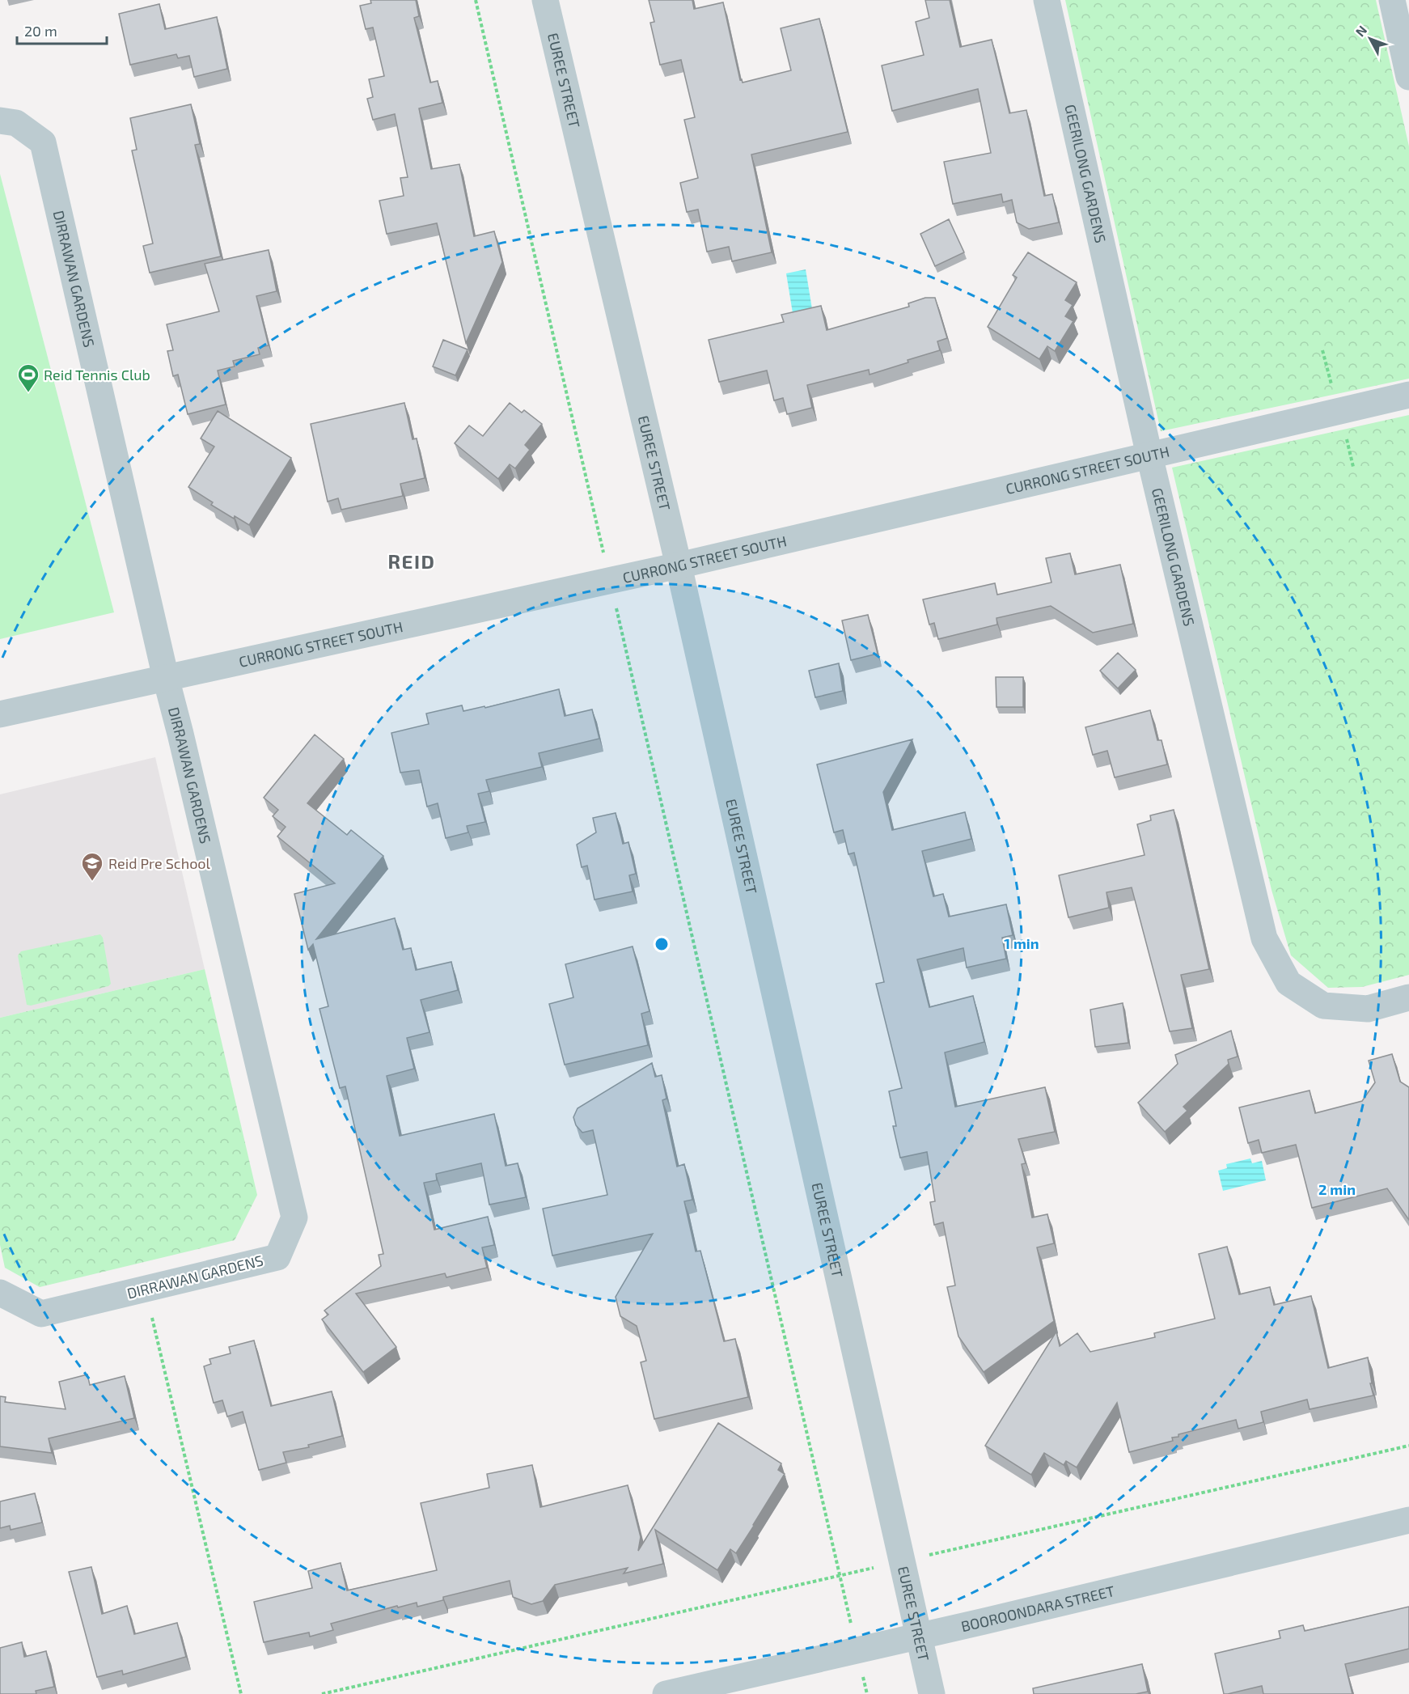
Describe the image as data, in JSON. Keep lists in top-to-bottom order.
{
  "streets": {
    "street": [
      "EUREE STREET",
      "GEERILONG GARDENS",
      "DIRRAWAN GARDENS",
      "CURRONG STREET SOUTH",
      "BOOROONDARA STREET"
    ]
  },
  "crossings": [
    ["EUREE STREET", "CURRONG STREET SOUTH"],
    ["EUREE STREET", "BOOROONDARA STREET"],
    ["GEERILONG GARDENS", "CURRONG STREET SOUTH"],
    ["DIRRAWAN GARDENS", "CURRONG STREET SOUTH"]
  ],
  "districts": ["REID"],
  "places": {
    "sports": ["Reid Tennis Club"],
    "school or university": ["Reid Pre School"]
  },
  "scale_bar": "20 m",
  "north": "top left",
  "rings": ["1 min", "2 min"]
}
